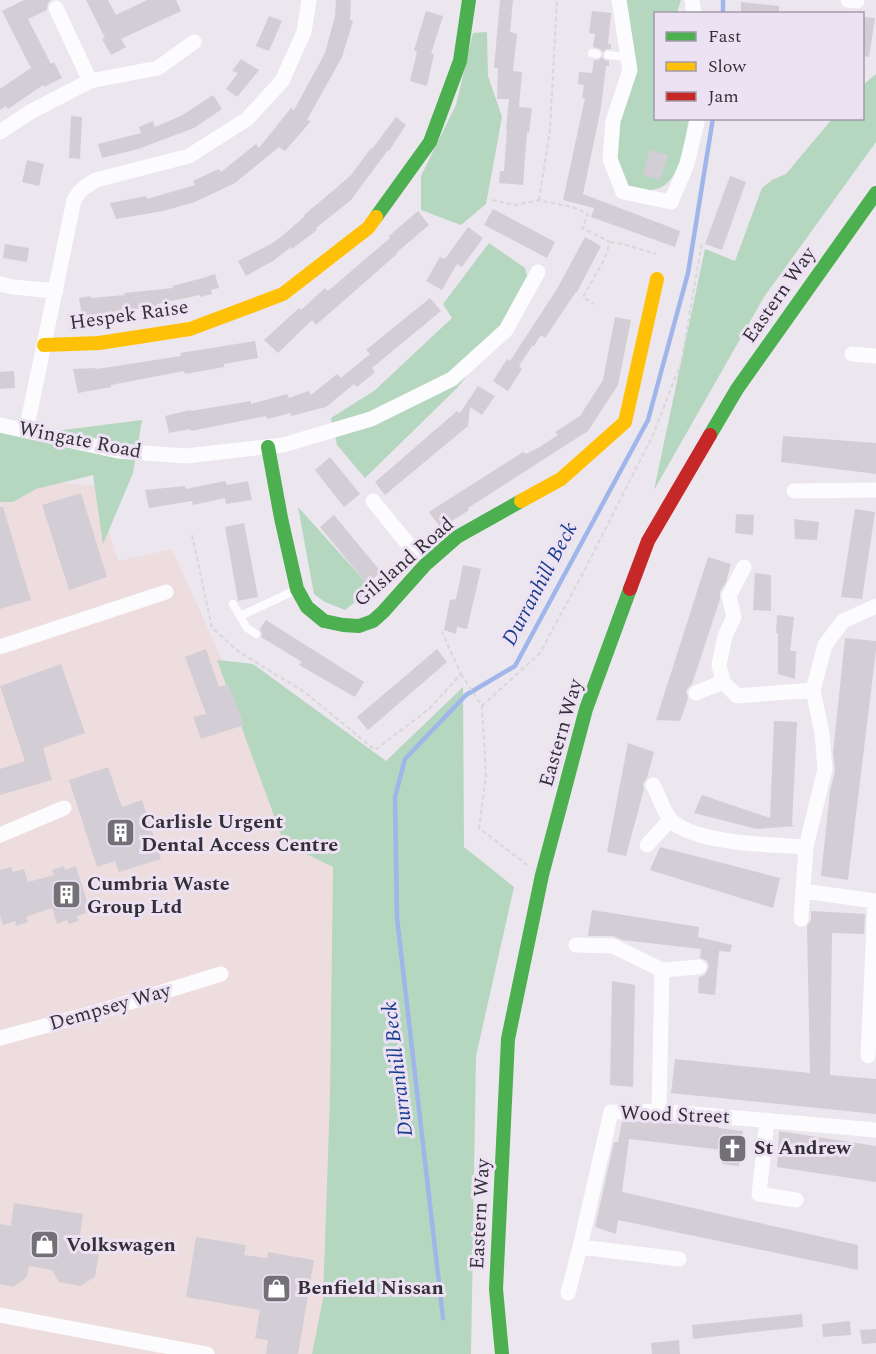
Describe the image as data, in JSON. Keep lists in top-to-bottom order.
{
  "streets": {
    "street": [
      "Eastern Way",
      "Hespek Raise",
      "Wingate Road",
      "Gilsland Road",
      "Dempsey Way",
      "Wood Street"
    ]
  },
  "crossings": [
    ["Wingate Road", "Gilsland Road"]
  ],
  "water": ["Durranhill Beck"],
  "places": {
    "building": ["Carlisle Urgent Dental Access Centre", "Cumbria Waste Group Ltd"],
    "church": ["St Andrew"],
    "shop": ["Volkswagen", "Benfield Nissan"]
  },
  "legend": ["Fast", "Slow", "Jam"]
}
